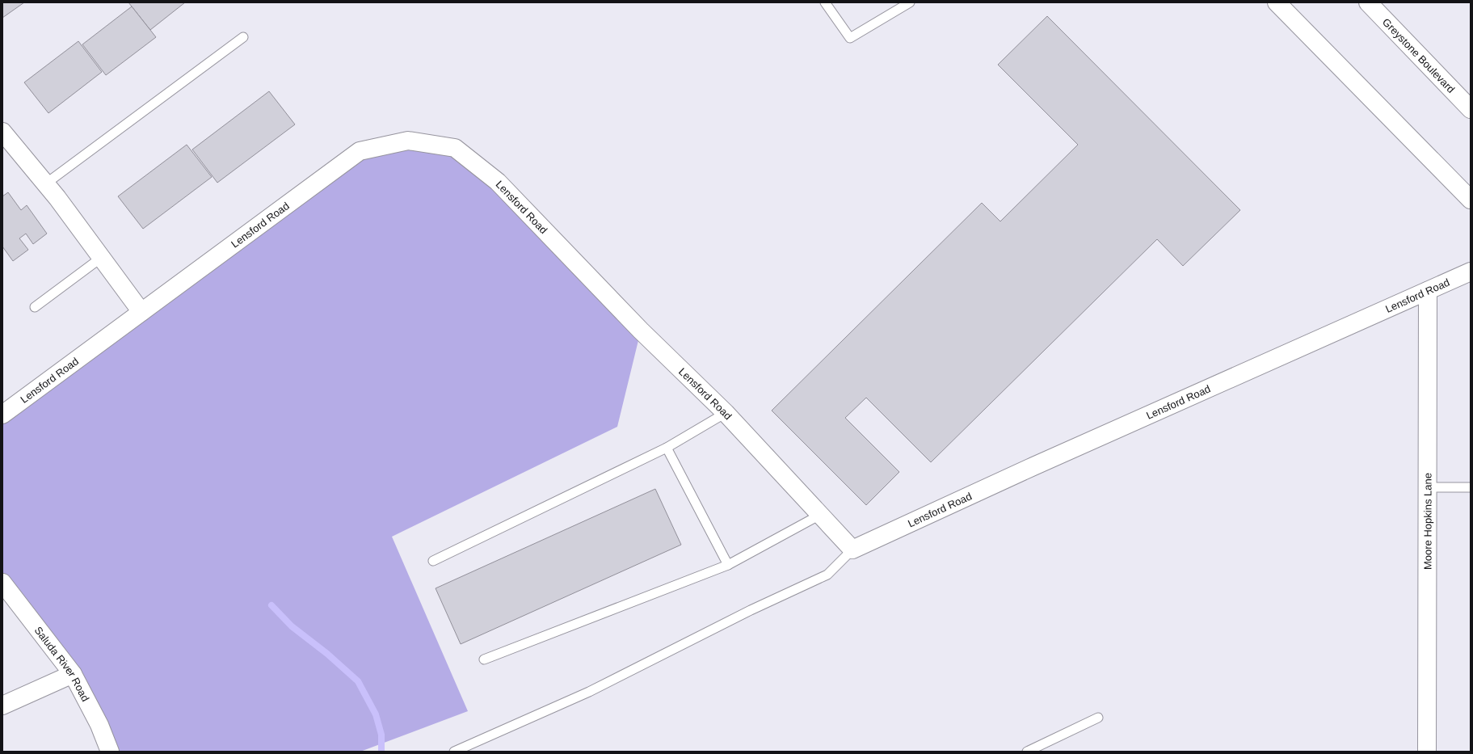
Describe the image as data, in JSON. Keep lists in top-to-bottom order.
{
  "streets": {
    "street": [
      "Greystone Boulevard",
      "Lensford Road",
      "Moore Hopkins Lane",
      "Saluda River Road"
    ]
  },
  "crossings": [
    ["Lensford Road", "Moore Hopkins Lane"]
  ]
}
